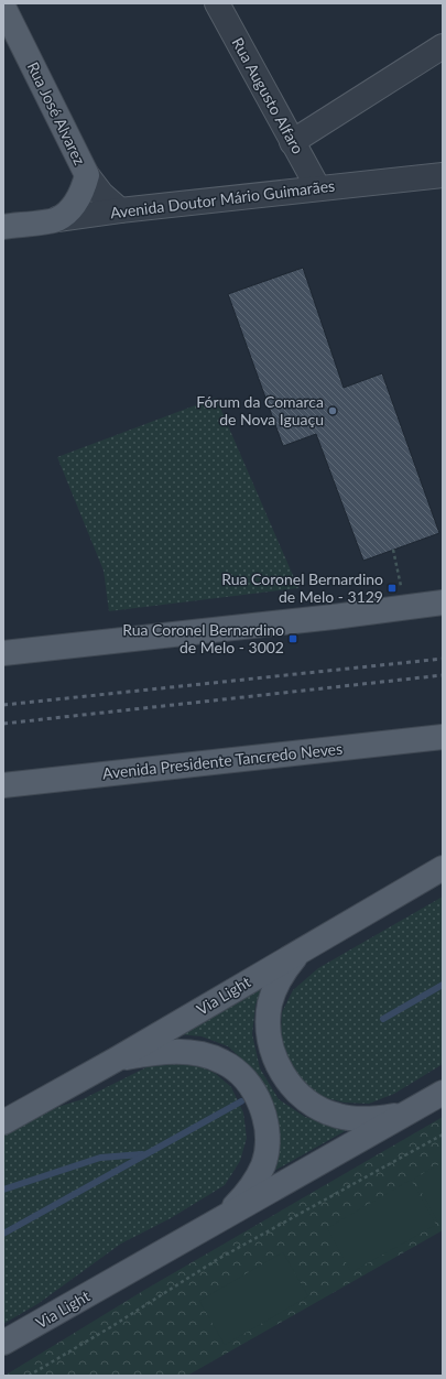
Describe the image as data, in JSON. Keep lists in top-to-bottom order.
{
  "streets": {
    "main road": [
      "Rua José Alvarez",
      "Avenida Doutor Mário Guimarães",
      "Avenida Presidente Tancredo Neves",
      "Via Light"
    ],
    "street": ["Rua Augusto Alfaro"]
  },
  "crossings": [
    ["Rua Augusto Alfaro", "Avenida Doutor Mário Guimarães"],
    ["Rua José Alvarez", "Avenida Doutor Mário Guimarães"]
  ],
  "places": {
    "other": ["Fórum da Comarca de Nova Iguaçu"],
    "transit": ["Rua Coronel Bernardino de Melo - 3129", "Rua Coronel Bernardino de Melo - 3002"]
  }
}
